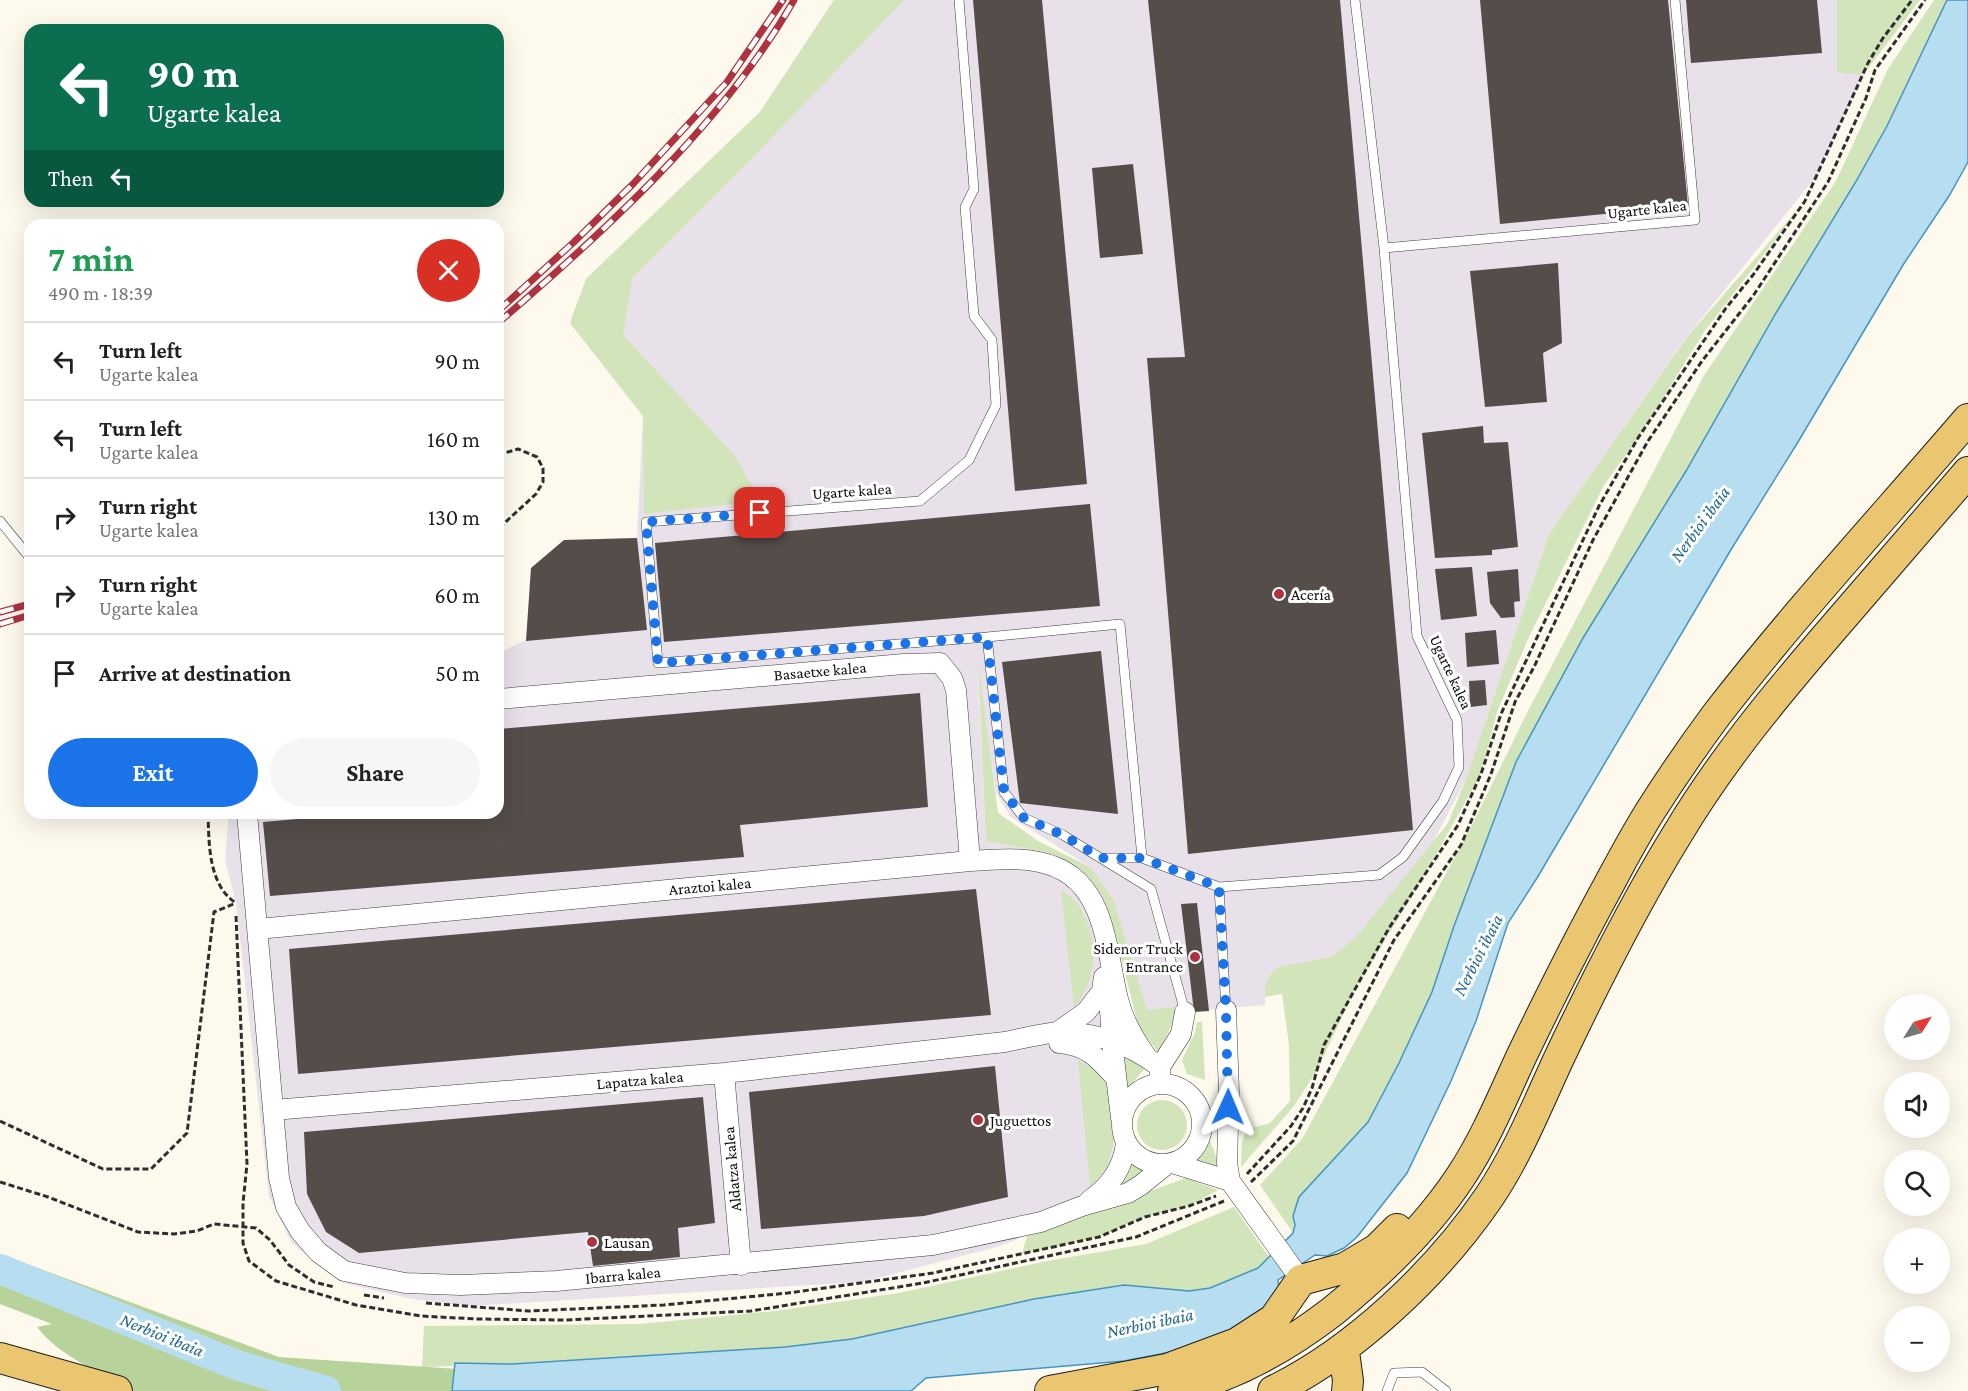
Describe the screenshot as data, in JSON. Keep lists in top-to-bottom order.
{
  "streets": {
    "street": [
      "Basaetxe kalea",
      "Araztoi kalea",
      "Lapatza kalea",
      "Aldatza kalea",
      "Ibarra kalea"
    ],
    "lane": ["Ugarte kalea"]
  },
  "crossings": [
    ["Basaetxe kalea", "Araztoi kalea"],
    ["Araztoi kalea", "Ibarra kalea"],
    ["Lapatza kalea", "Aldatza kalea"],
    ["Lapatza kalea", "Ibarra kalea"],
    ["Aldatza kalea", "Ibarra kalea"]
  ],
  "water": ["Nerbioi ibaia"],
  "places": [
    "Acería",
    "Sidenor Truck Entrance",
    "Juguettos",
    "Lausan"
  ],
  "north": "top right",
  "page": {
    "turn": ["90 m", "Ugarte kalea"],
    "then": "Then",
    "heading": ["7 min", "490 m · 18:39"],
    "list": [
      {
        "name": "Turn left",
        "note": "Ugarte kalea",
        "value": "90 m"
      },
      {
        "name": "Turn left",
        "note": "Ugarte kalea",
        "value": "160 m"
      },
      {
        "name": "Turn right",
        "note": "Ugarte kalea",
        "value": "130 m"
      },
      {
        "name": "Turn right",
        "note": "Ugarte kalea",
        "value": "60 m"
      },
      {
        "name": "Arrive at destination",
        "value": "50 m"
      }
    ],
    "buttons": ["Exit", "Share"],
    "map_buttons": ["+", "−"]
  }
}
